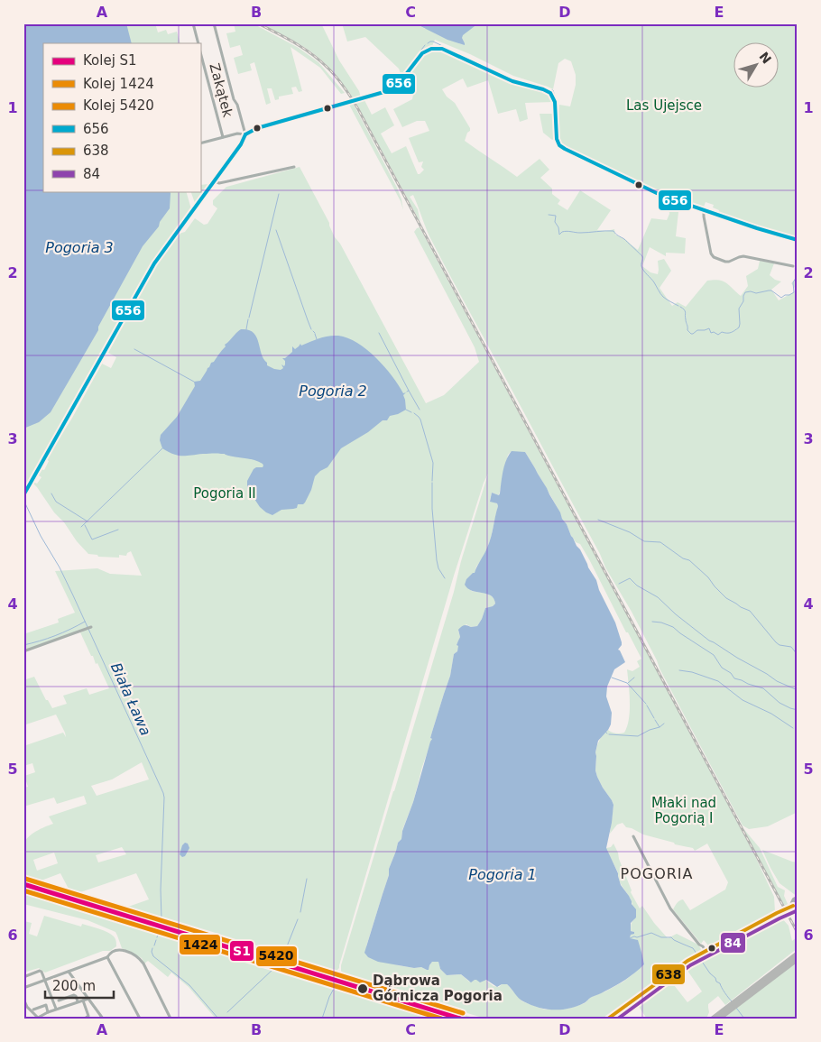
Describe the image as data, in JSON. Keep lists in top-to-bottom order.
{
  "streets": {
    "street": ["Zakątek"]
  },
  "districts": ["POGORIA"],
  "water": [
    "Pogoria 3",
    "Pogoria 2",
    "Biała Ława",
    "Pogoria 1"
  ],
  "parks": ["Las Ujejsce", "Pogoria II", "Młaki nad Pogorią I"],
  "places": ["Dąbrowa Górnicza Pogoria"],
  "lines": [
    "transit line 656",
    "rail line 5420",
    "rail line S1",
    "rail line 1424",
    "transit line 638",
    "transit line 84"
  ],
  "legend": [
    "Kolej S1",
    "Kolej 1424",
    "Kolej 5420",
    "656",
    "638",
    "84"
  ],
  "scale_bar": "200 m",
  "north": "top right",
  "grid": {
    "columns": [
      "A",
      "B",
      "C",
      "D",
      "E"
    ],
    "rows": [
      "1",
      "2",
      "3",
      "4",
      "5",
      "6"
    ]
  }
}
